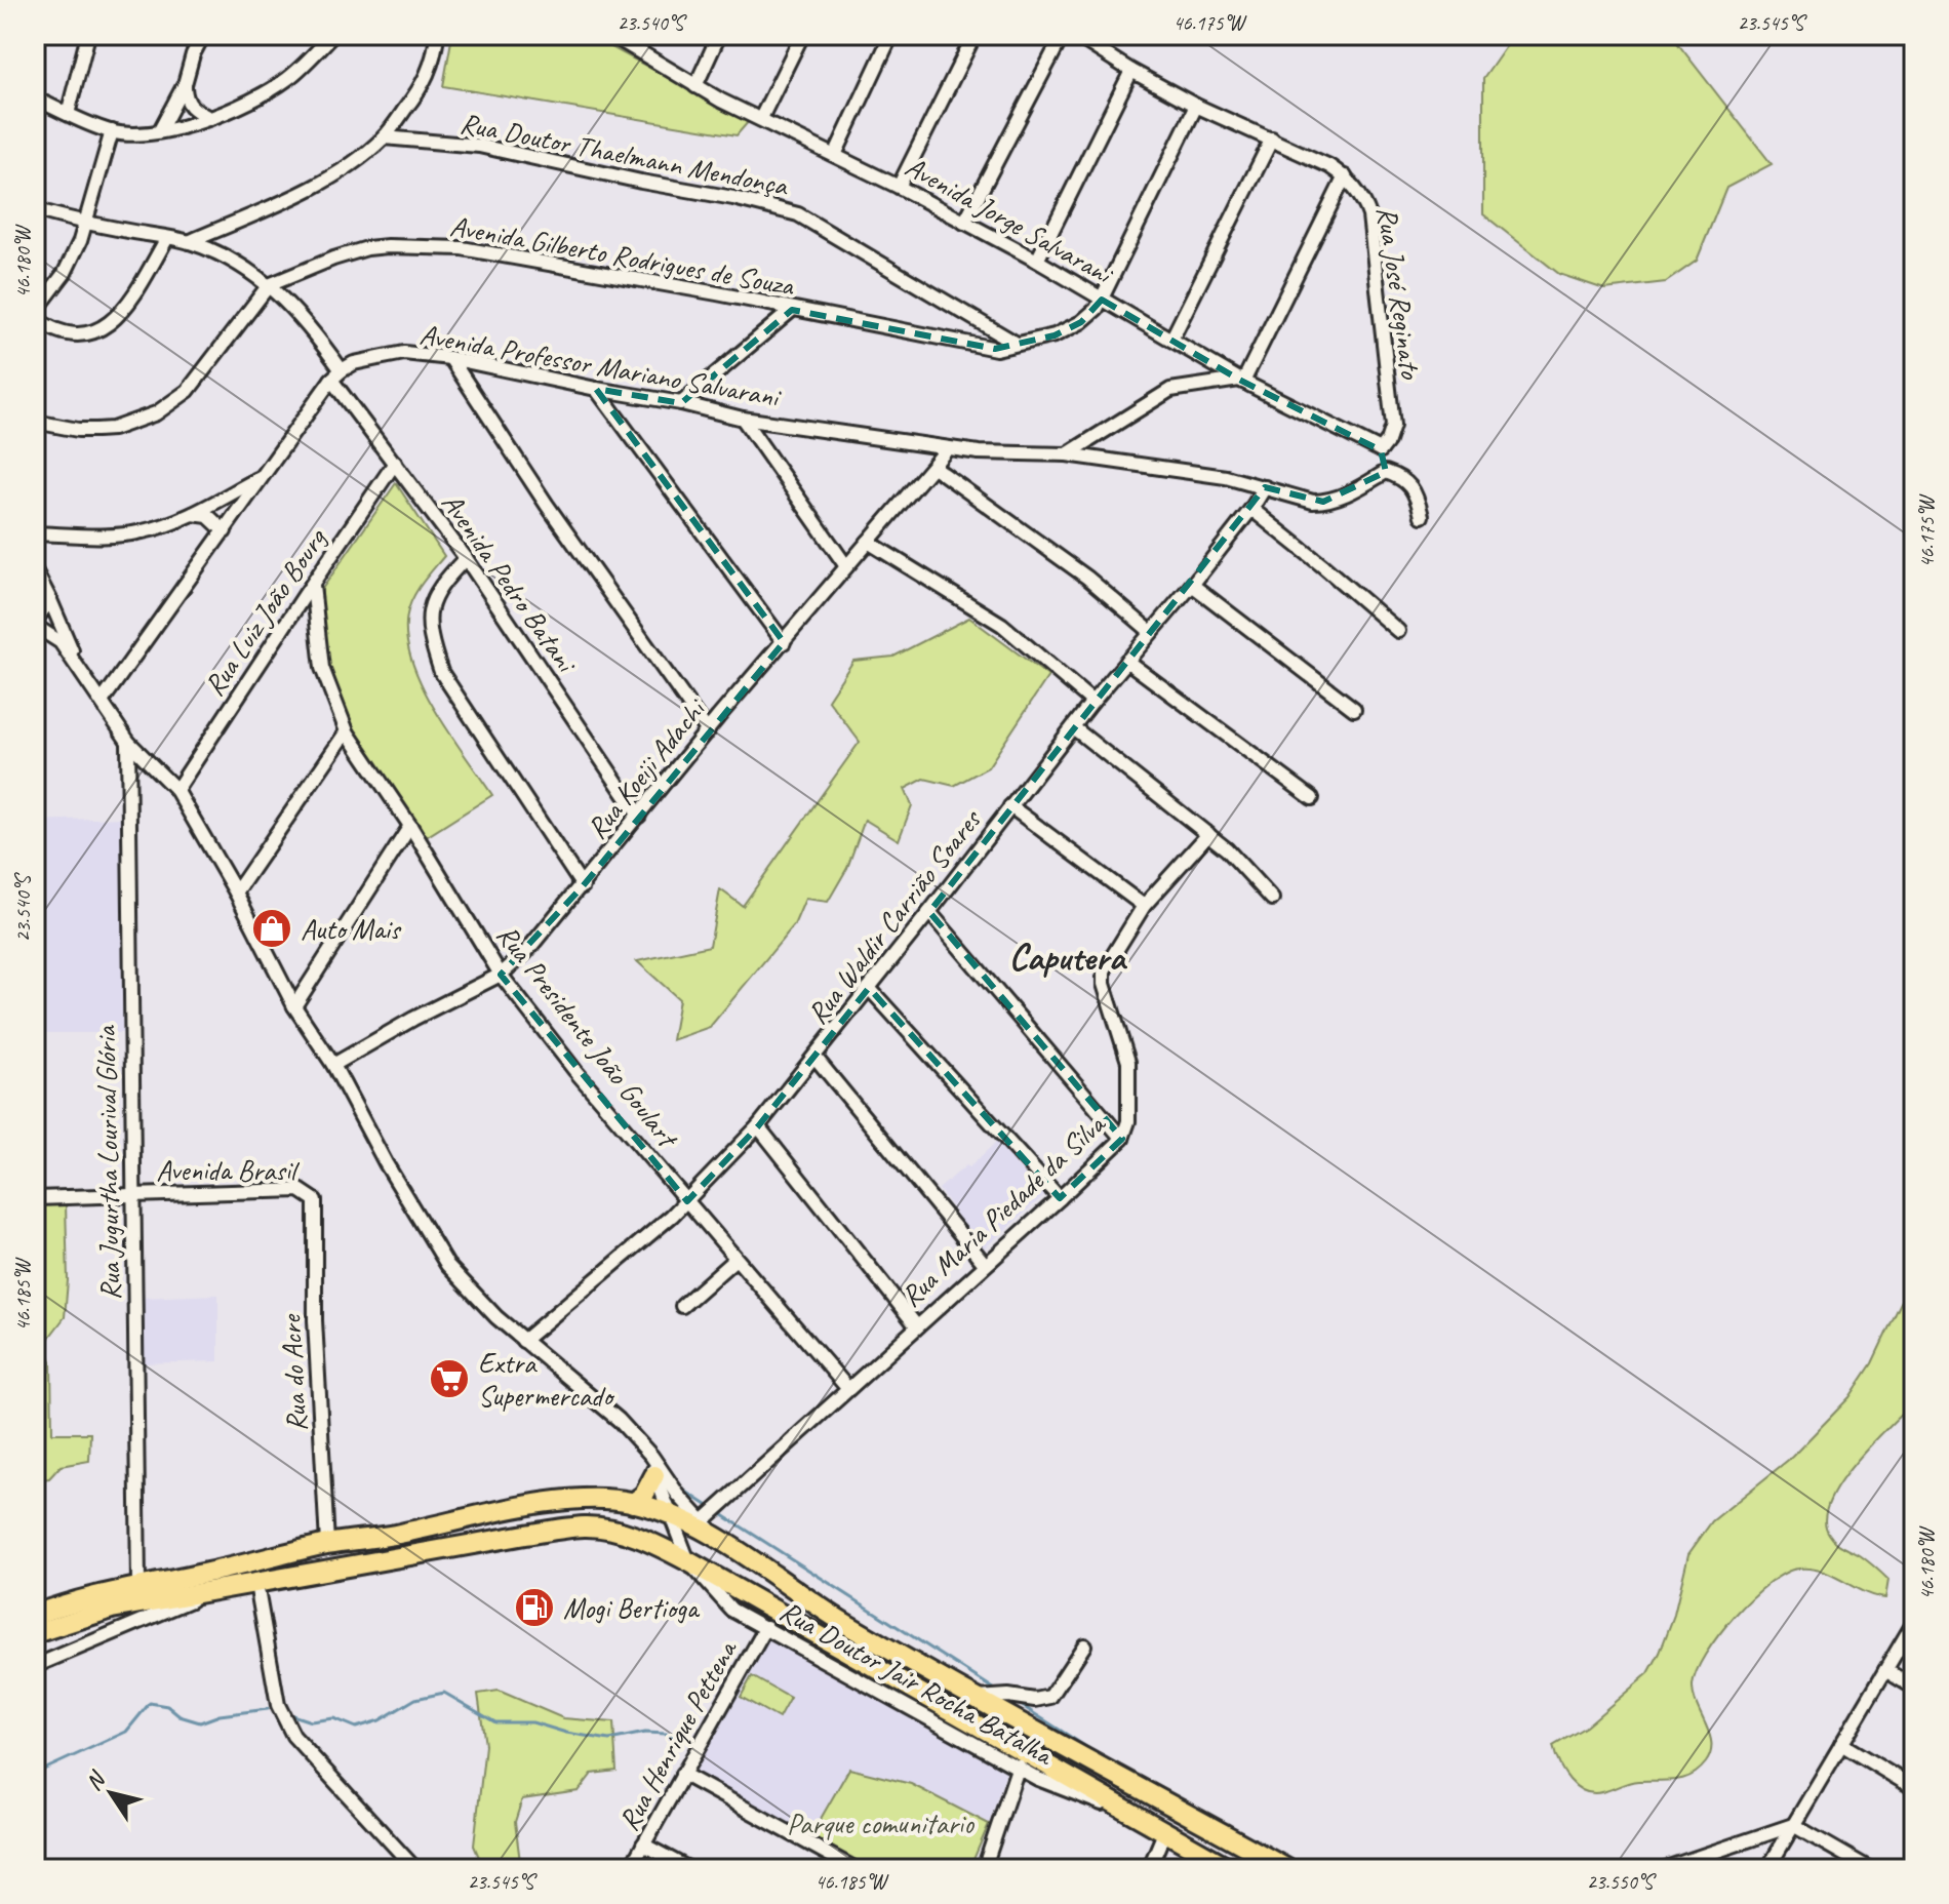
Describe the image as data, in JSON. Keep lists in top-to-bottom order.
{
  "streets": {
    "street": [
      "Rua Doutor Thaelmann Mendonça",
      "Avenida Jorge Salvarani",
      "Avenida Gilberto Rodrigues de Souza",
      "Rua José Reginato",
      "Avenida Professor Mariano Salvarani",
      "Avenida Pedro Batani",
      "Rua Luiz João Bourg",
      "Rua Koeiji Adachi",
      "Rua Waldir Carrião Soares",
      "Rua Presidente João Goulart",
      "Rua Jugurtha Lourival Glória",
      "Avenida Brasil",
      "Rua Maria Piedade da Silva",
      "Rua do Acre",
      "Rua Doutor Jair Rocha Batalha",
      "Rua Henrique Pettena"
    ]
  },
  "crossings": [
    ["Rua Doutor Thaelmann Mendonça", "Avenida Gilberto Rodrigues de Souza"],
    ["Avenida Jorge Salvarani", "Avenida Gilberto Rodrigues de Souza"],
    ["Avenida Jorge Salvarani", "Rua José Reginato"],
    ["Avenida Gilberto Rodrigues de Souza", "Avenida Pedro Batani"],
    ["Avenida Professor Mariano Salvarani", "Avenida Pedro Batani"],
    ["Avenida Professor Mariano Salvarani", "Rua Koeiji Adachi"],
    ["Avenida Professor Mariano Salvarani", "Rua Waldir Carrião Soares"],
    ["Avenida Pedro Batani", "Rua Luiz João Bourg"],
    ["Avenida Pedro Batani", "Rua Koeiji Adachi"],
    ["Rua Luiz João Bourg", "Rua Presidente João Goulart"],
    ["Rua Koeiji Adachi", "Rua Presidente João Goulart"],
    ["Rua Waldir Carrião Soares", "Rua Presidente João Goulart"],
    ["Rua Presidente João Goulart", "Rua Maria Piedade da Silva"],
    ["Rua Jugurtha Lourival Glória", "Avenida Brasil"],
    ["Avenida Brasil", "Rua do Acre"],
    ["Rua Doutor Jair Rocha Batalha", "Rua Henrique Pettena"]
  ],
  "districts": ["Caputera"],
  "parks": ["Parque comunitario"],
  "places": {
    "shop": ["Auto Mais"],
    "supermarket": ["Extra Supermercado"],
    "fuel station": ["Mogi Bertioga"]
  },
  "north": "top left",
  "coordinates": [
    "23.540°S",
    "46.175°W",
    "23.545°S",
    "46.180°W",
    "46.185°W",
    "23.550°S"
  ]
}
